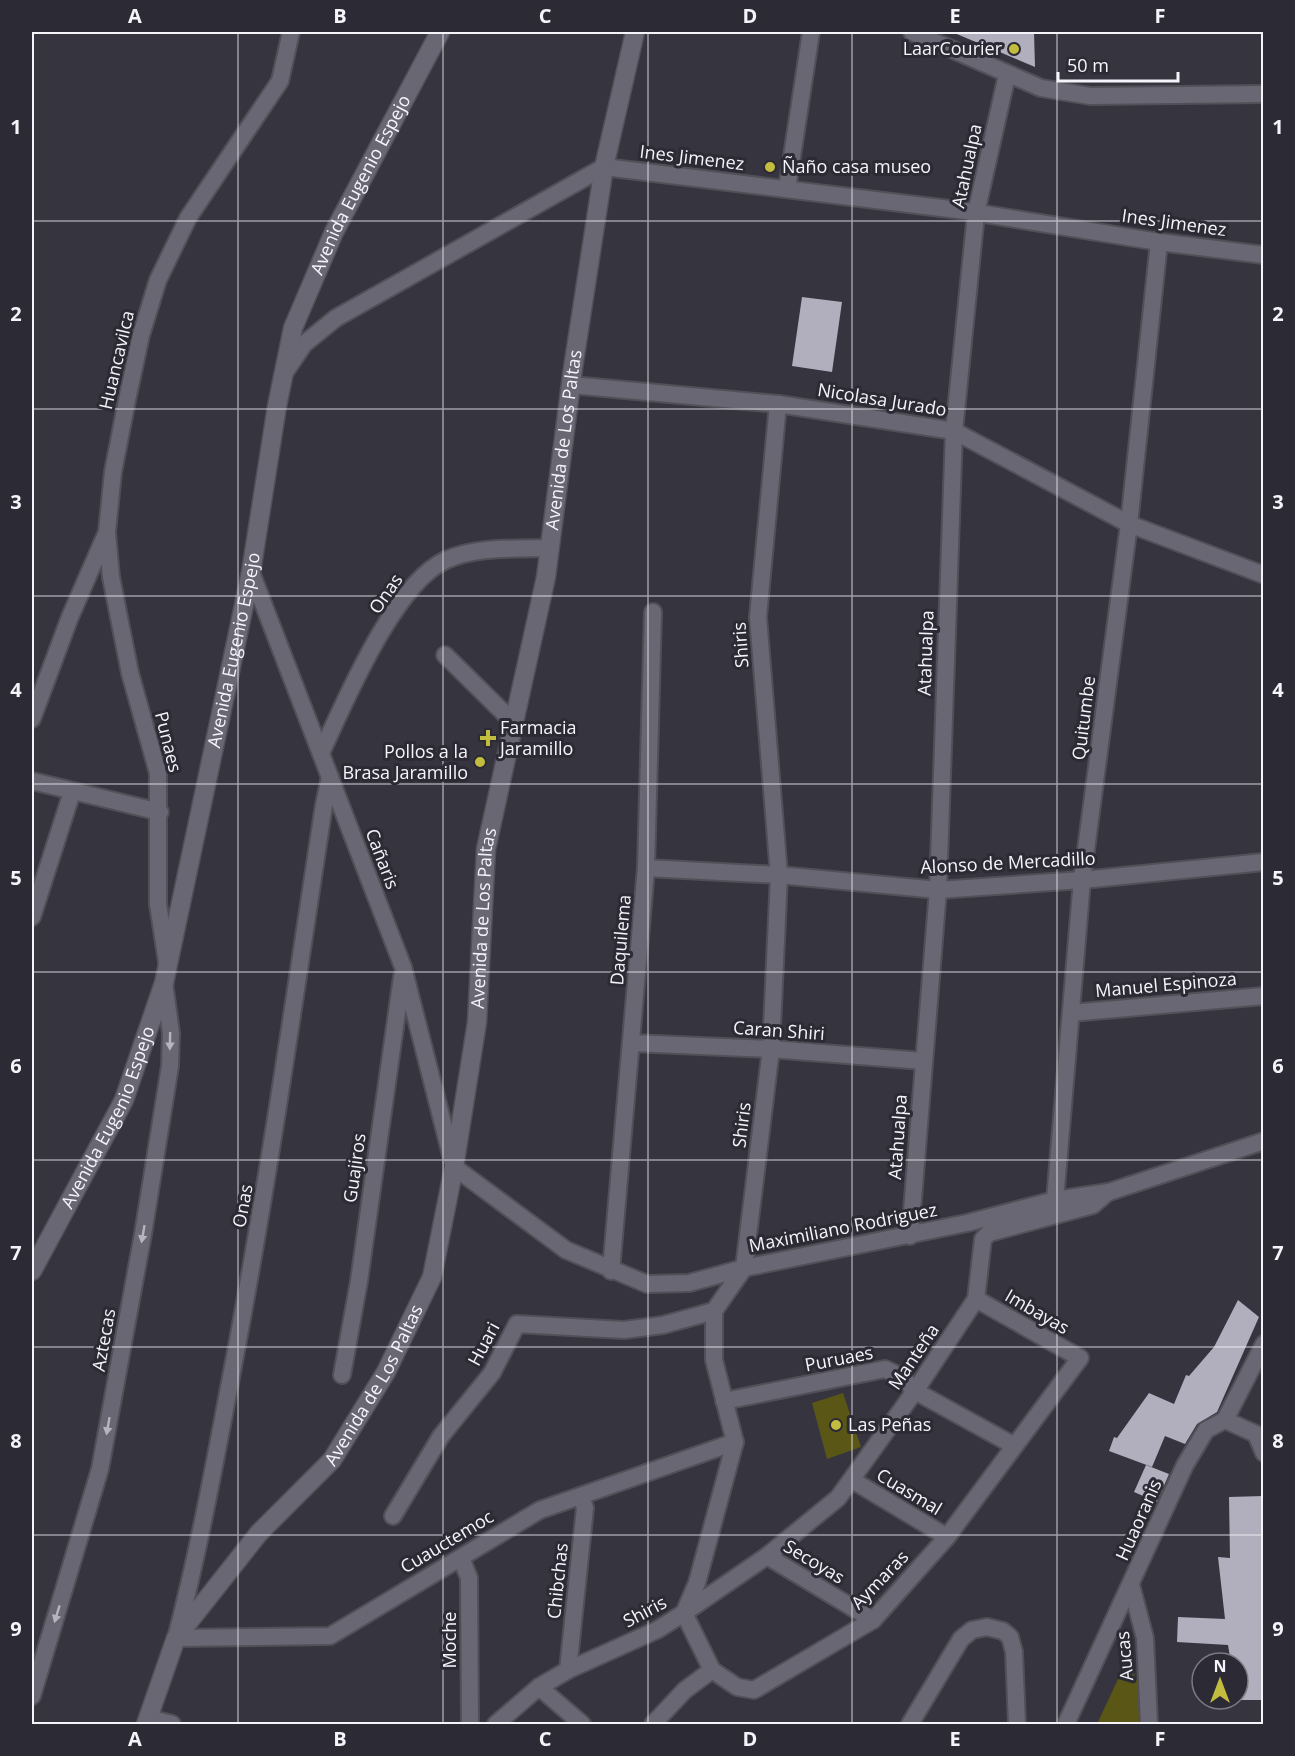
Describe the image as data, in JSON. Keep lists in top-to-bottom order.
{
  "streets": {
    "main road": ["Avenida Eugenio Espejo", "Avenida de Los Paltas"],
    "street": [
      "Ines Jimenez",
      "Atahualpa",
      "Huancavilca",
      "Nicolasa Jurado",
      "Onas",
      "Shiris",
      "Quitumbe",
      "Punaes",
      "Cañaris",
      "Alonso de Mercadillo",
      "Daquilema",
      "Manuel Espinoza",
      "Caran Shiri",
      "Guajiros",
      "Maximiliano Rodriguez",
      "Imbayas",
      "Aztecas",
      "Huari",
      "Manteña",
      "Puruaes",
      "Cuasmal",
      "Huaoranis",
      "Cuauctemoc",
      "Secoyas",
      "Aymaras",
      "Chibchas",
      "Moche",
      "Aucas"
    ]
  },
  "crossings": [
    ["Ines Jimenez", "Atahualpa"],
    ["Ines Jimenez", "Avenida de Los Paltas"],
    ["Ines Jimenez", "Quitumbe"],
    ["Atahualpa", "Nicolasa Jurado"],
    ["Atahualpa", "Alonso de Mercadillo"],
    ["Atahualpa", "Caran Shiri"],
    ["Atahualpa", "Maximiliano Rodriguez"],
    ["Avenida Eugenio Espejo", "Punaes"],
    ["Avenida Eugenio Espejo", "Cañaris"],
    ["Avenida Eugenio Espejo", "Aztecas"],
    ["Huancavilca", "Punaes"],
    ["Nicolasa Jurado", "Avenida de Los Paltas"],
    ["Nicolasa Jurado", "Shiris"],
    ["Nicolasa Jurado", "Quitumbe"],
    ["Avenida de Los Paltas", "Onas"],
    ["Avenida de Los Paltas", "Cañaris"],
    ["Avenida de Los Paltas", "Maximiliano Rodriguez"],
    ["Avenida de Los Paltas", "Cuauctemoc"],
    ["Onas", "Cañaris"],
    ["Onas", "Cuauctemoc"],
    ["Shiris", "Alonso de Mercadillo"],
    ["Shiris", "Caran Shiri"],
    ["Shiris", "Maximiliano Rodriguez"],
    ["Shiris", "Huari"],
    ["Shiris", "Manteña"],
    ["Shiris", "Cuauctemoc"],
    ["Shiris", "Chibchas"],
    ["Quitumbe", "Alonso de Mercadillo"],
    ["Quitumbe", "Manuel Espinoza"],
    ["Quitumbe", "Maximiliano Rodriguez"],
    ["Cañaris", "Guajiros"],
    ["Cañaris", "Maximiliano Rodriguez"],
    ["Alonso de Mercadillo", "Daquilema"],
    ["Daquilema", "Caran Shiri"],
    ["Daquilema", "Maximiliano Rodriguez"],
    ["Maximiliano Rodriguez", "Manteña"],
    ["Imbayas", "Manteña"],
    ["Imbayas", "Aymaras"],
    ["Manteña", "Puruaes"],
    ["Manteña", "Cuasmal"],
    ["Manteña", "Secoyas"],
    ["Puruaes", "Aymaras"],
    ["Cuasmal", "Aymaras"],
    ["Huaoranis", "Aucas"],
    ["Cuauctemoc", "Chibchas"],
    ["Cuauctemoc", "Moche"],
    ["Secoyas", "Aymaras"]
  ],
  "one_way": ["Aztecas"],
  "places": {
    "other": [
      "LaarCourier",
      "Ñaño casa museo",
      "Pollos a la Brasa Jaramillo",
      "Las Peñas"
    ],
    "health": ["Farmacia Jaramillo"]
  },
  "scale_bar": "50 m",
  "north": "top",
  "grid": {
    "columns": [
      "A",
      "B",
      "C",
      "D",
      "E",
      "F"
    ],
    "rows": [
      "1",
      "2",
      "3",
      "4",
      "5",
      "6",
      "7",
      "8",
      "9"
    ]
  }
}
